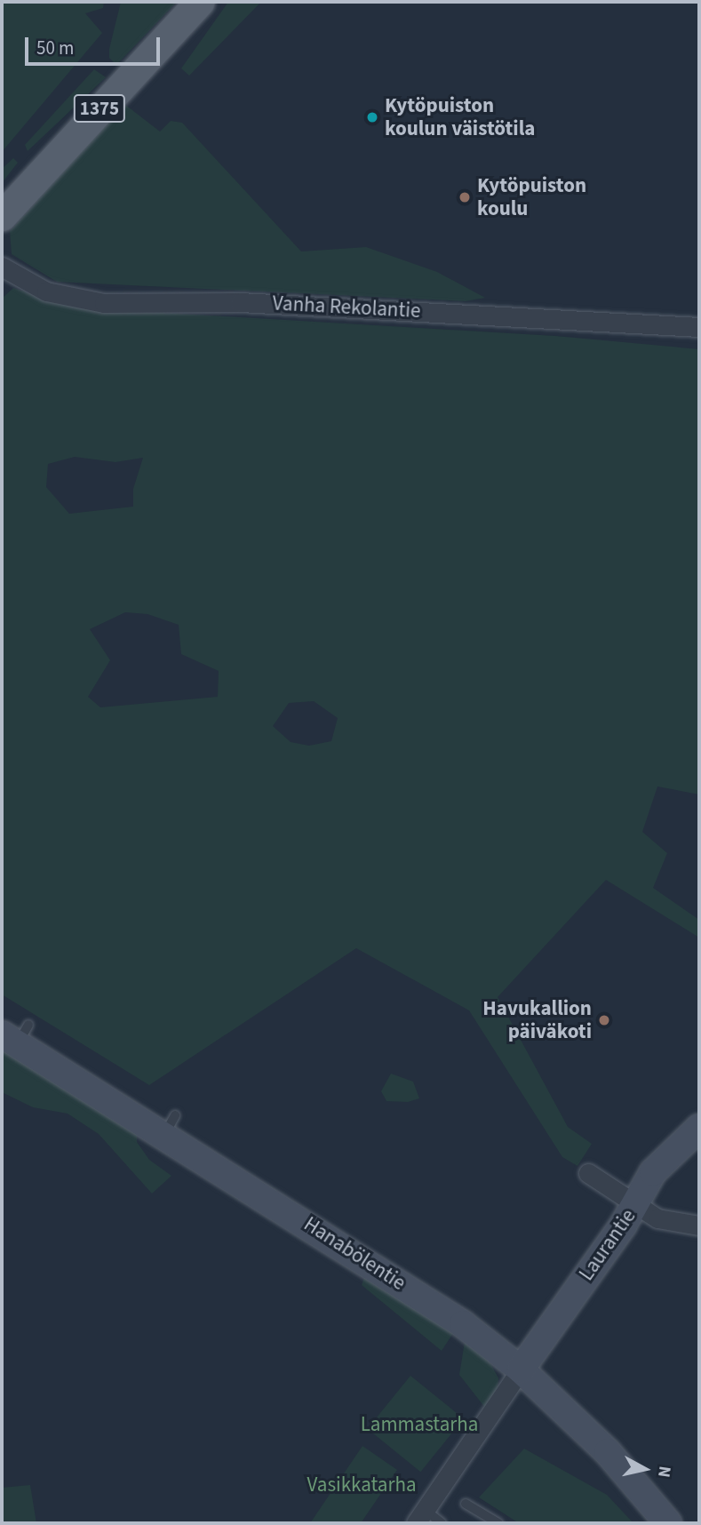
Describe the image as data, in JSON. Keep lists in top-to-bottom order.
{
  "streets": {
    "main road": ["1375", "Laurantie", "Hanabölentie"],
    "street": ["Vanha Rekolantie"]
  },
  "crossings": [
    ["Laurantie", "Hanabölentie"]
  ],
  "parks": ["Lammastarha", "Vasikkatarha"],
  "places": ["Kytöpuiston koulun väistötila", "Kytöpuiston koulu", "Havukallion päiväkoti"],
  "scale_bar": "50 m",
  "north": "right"
}
